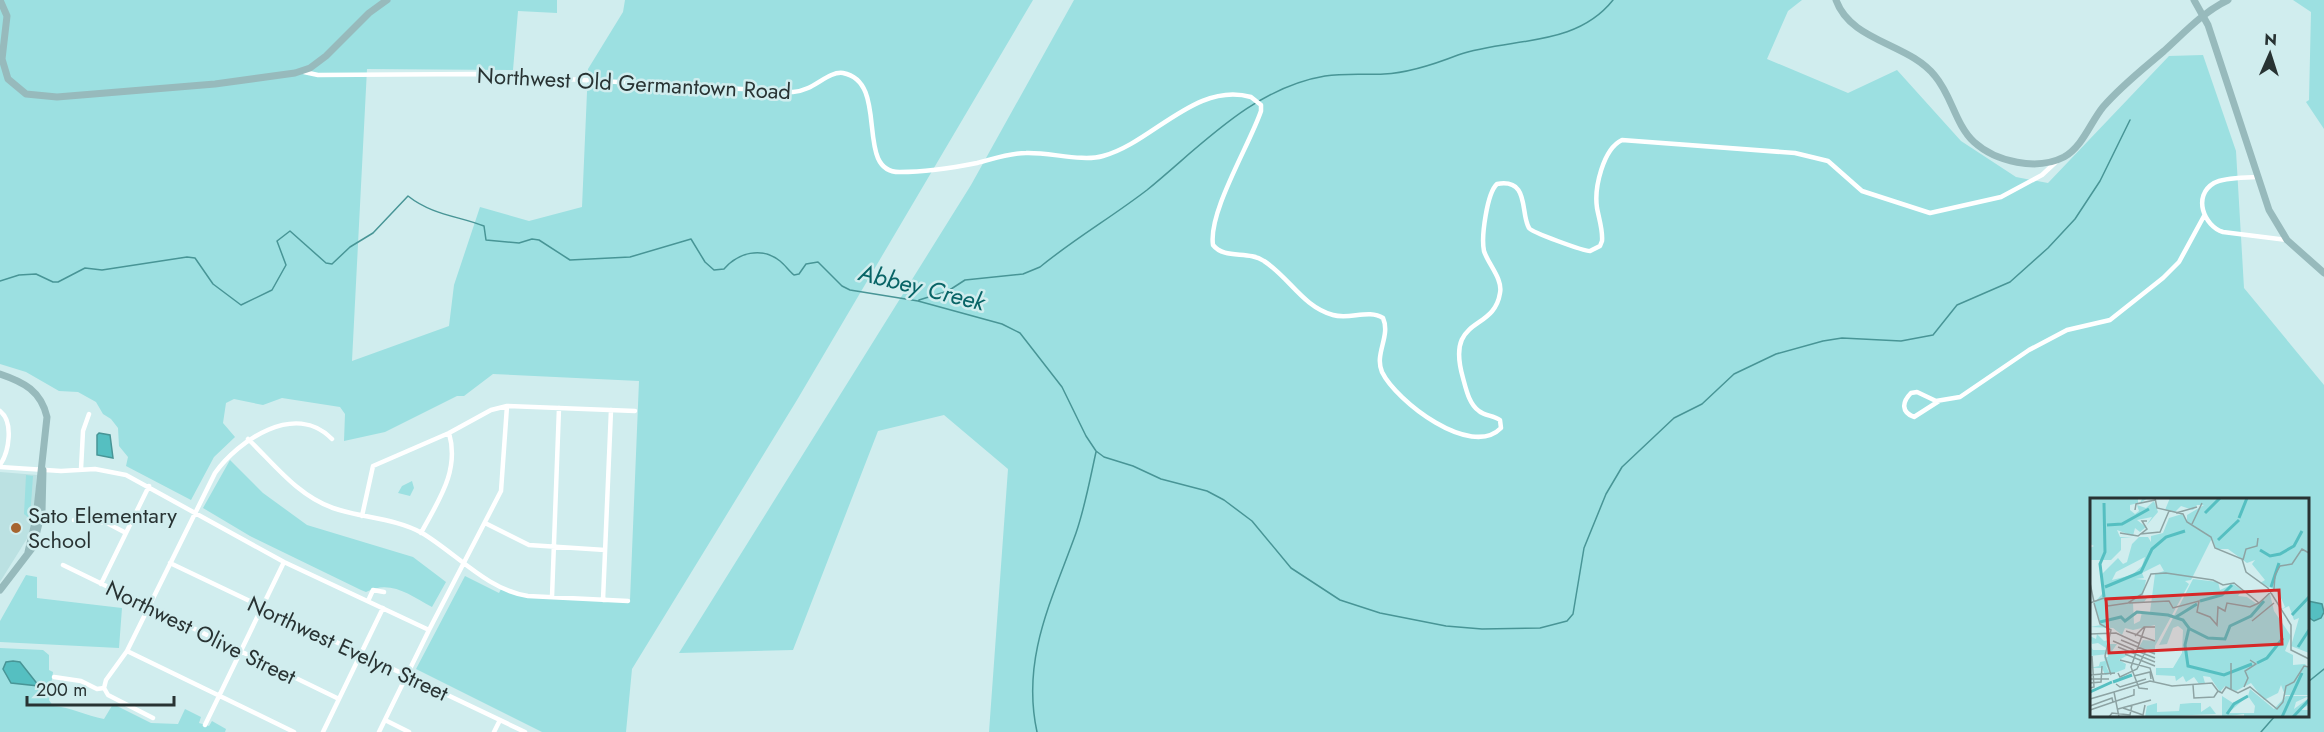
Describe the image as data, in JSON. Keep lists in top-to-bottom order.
{
  "streets": {
    "street": ["Northwest Old Germantown Road", "Northwest Olive Street", "Northwest Evelyn Street"]
  },
  "water": ["Abbey Creek"],
  "places": ["Sato Elementary School"],
  "scale_bar": "200 m",
  "north": "top"
}
